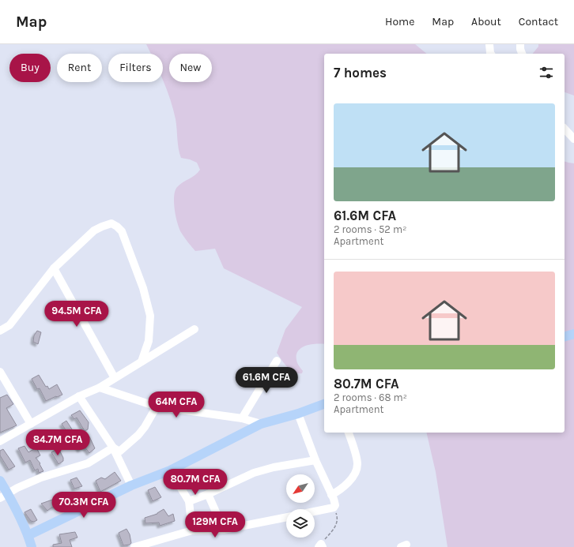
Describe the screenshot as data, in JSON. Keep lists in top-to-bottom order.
{
  "north": "bottom left",
  "page": {
    "header": "Map",
    "nav": [
      "Home",
      "Map",
      "About",
      "Contact"
    ],
    "chip": [
      "Buy",
      "Rent",
      "Filters",
      "New"
    ],
    "heading": "7 homes",
    "list": [
      {
        "name": "61.6M CFA",
        "note": "2 rooms · 52 m² · Apartment"
      },
      {
        "name": "80.7M CFA",
        "note": "2 rooms · 68 m² · Apartment"
      }
    ],
    "price": [
      "94.5M CFA",
      "61.6M CFA",
      "64M CFA",
      "84.7M CFA",
      "80.7M CFA",
      "70.3M CFA",
      "129M CFA"
    ]
  }
}
